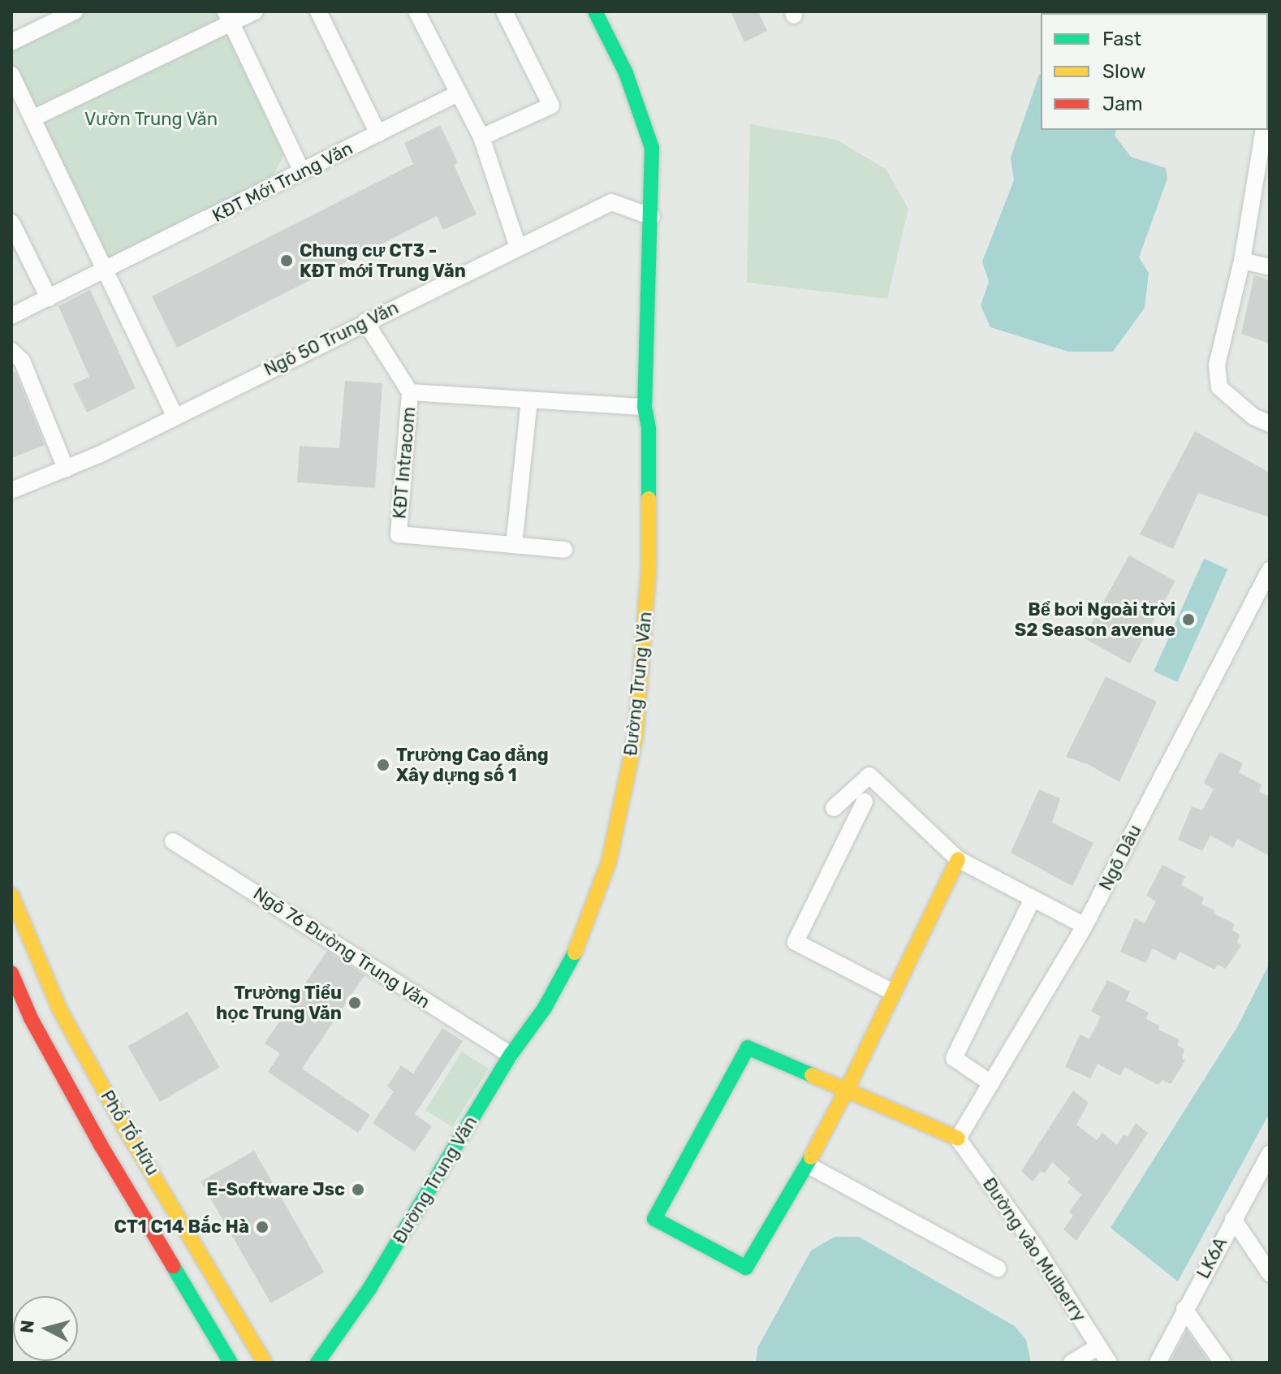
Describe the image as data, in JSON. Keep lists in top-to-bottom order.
{
  "streets": {
    "street": [
      "KĐT Mới Trung Văn",
      "Ngõ 50 Trung Văn",
      "KĐT Intracom",
      "Đường Trung Văn",
      "Ngõ Dâu",
      "Ngõ 76 Đường Trung Văn",
      "Phố Tố Hữu",
      "Đường vào Mulberry",
      "LK6A"
    ]
  },
  "crossings": [
    ["Ngõ 50 Trung Văn", "KĐT Intracom"],
    ["Ngõ 50 Trung Văn", "Đường Trung Văn"],
    ["KĐT Intracom", "Đường Trung Văn"],
    ["Đường Trung Văn", "Ngõ 76 Đường Trung Văn"],
    ["Ngõ Dâu", "Đường vào Mulberry"]
  ],
  "parks": ["Vườn Trung Văn"],
  "places": [
    "Chung cư CT3 - KĐT mới Trung Văn",
    "Bể bơi Ngoài trời S2 Season avenue",
    "Trường Cao đẳng Xây dựng số 1",
    "Trường Tiểu học Trung Văn",
    "E-Software Jsc",
    "CT1 C14 Bắc Hà"
  ],
  "legend": ["Fast", "Slow", "Jam"],
  "north": "left"
}
